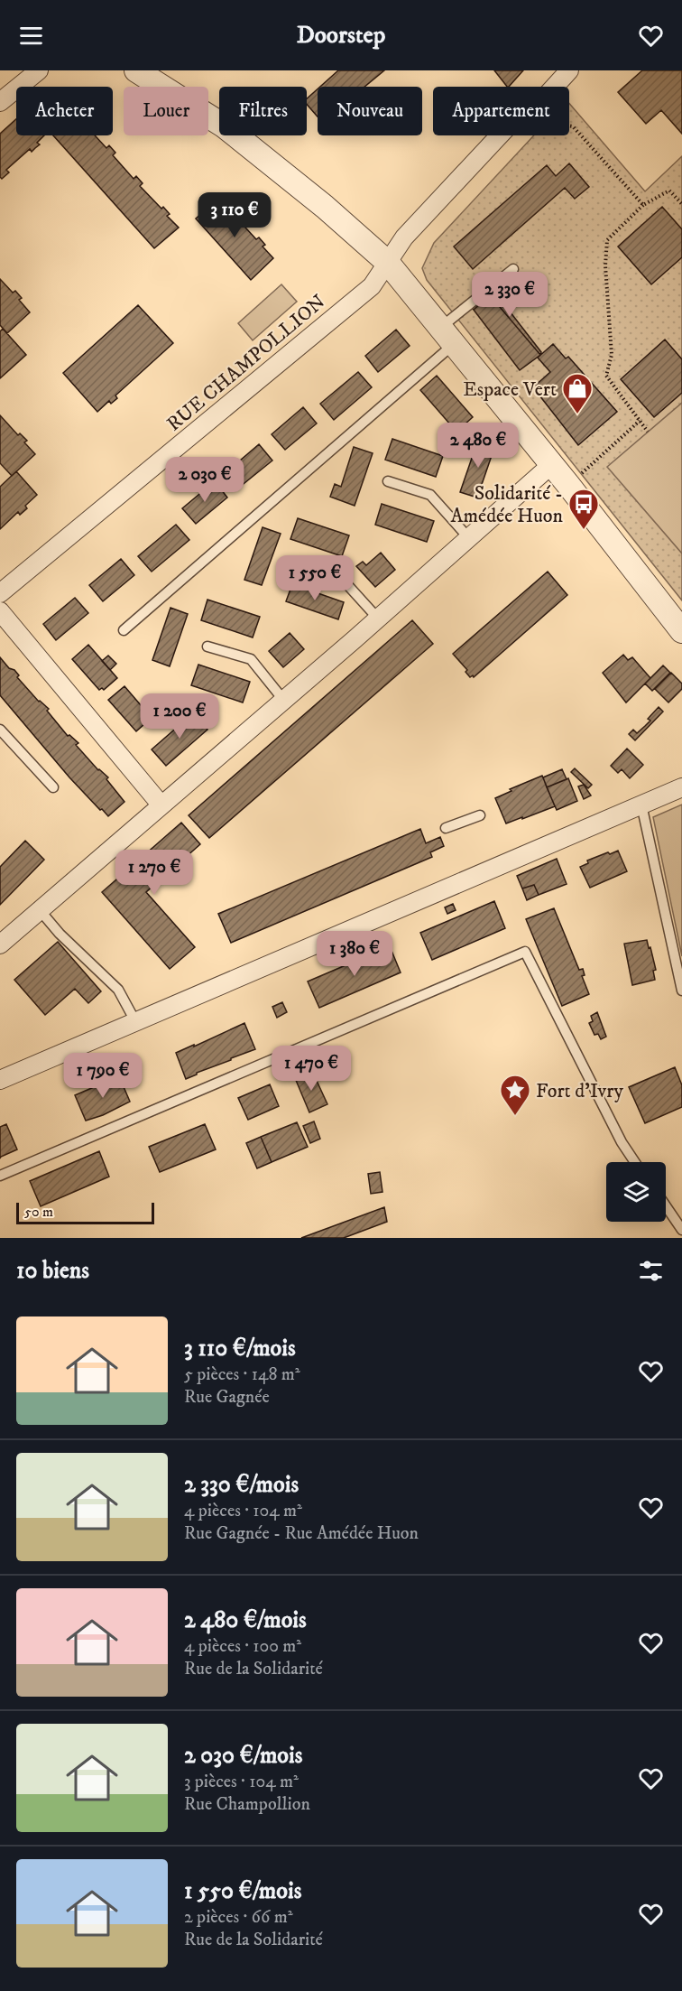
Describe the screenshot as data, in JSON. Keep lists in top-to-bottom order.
{
  "streets": {
    "street": ["RUE CHAMPOLLION"]
  },
  "places": {
    "shop": ["Espace Vert"],
    "bus stop": ["Solidarité - Amédée Huon"],
    "place": ["Fort d'Ivry"]
  },
  "scale_bar": "50 m",
  "page": {
    "header": "Doorstep",
    "chip": [
      "Acheter",
      "Louer",
      "Filtres",
      "Nouveau",
      "Appartement"
    ],
    "price": [
      "3 110 €",
      "2 330 €",
      "2 480 €",
      "2 030 €",
      "1 550 €",
      "1 200 €",
      "1 270 €",
      "1 380 €",
      "1 470 €",
      "1 790 €"
    ],
    "scale": "50 m",
    "heading": "10 biens",
    "list": [
      {
        "name": "3 110 €/mois",
        "note": "5 pièces · 148 m² · Rue Gagnée"
      },
      {
        "name": "2 330 €/mois",
        "note": "4 pièces · 104 m² · Rue Gagnée - Rue Amédée Huon"
      },
      {
        "name": "2 480 €/mois",
        "note": "4 pièces · 100 m² · Rue de la Solidarité"
      },
      {
        "name": "2 030 €/mois",
        "note": "3 pièces · 104 m² · Rue Champollion"
      },
      {
        "name": "1 550 €/mois",
        "note": "2 pièces · 66 m² · Rue de la Solidarité"
      }
    ]
  }
}
